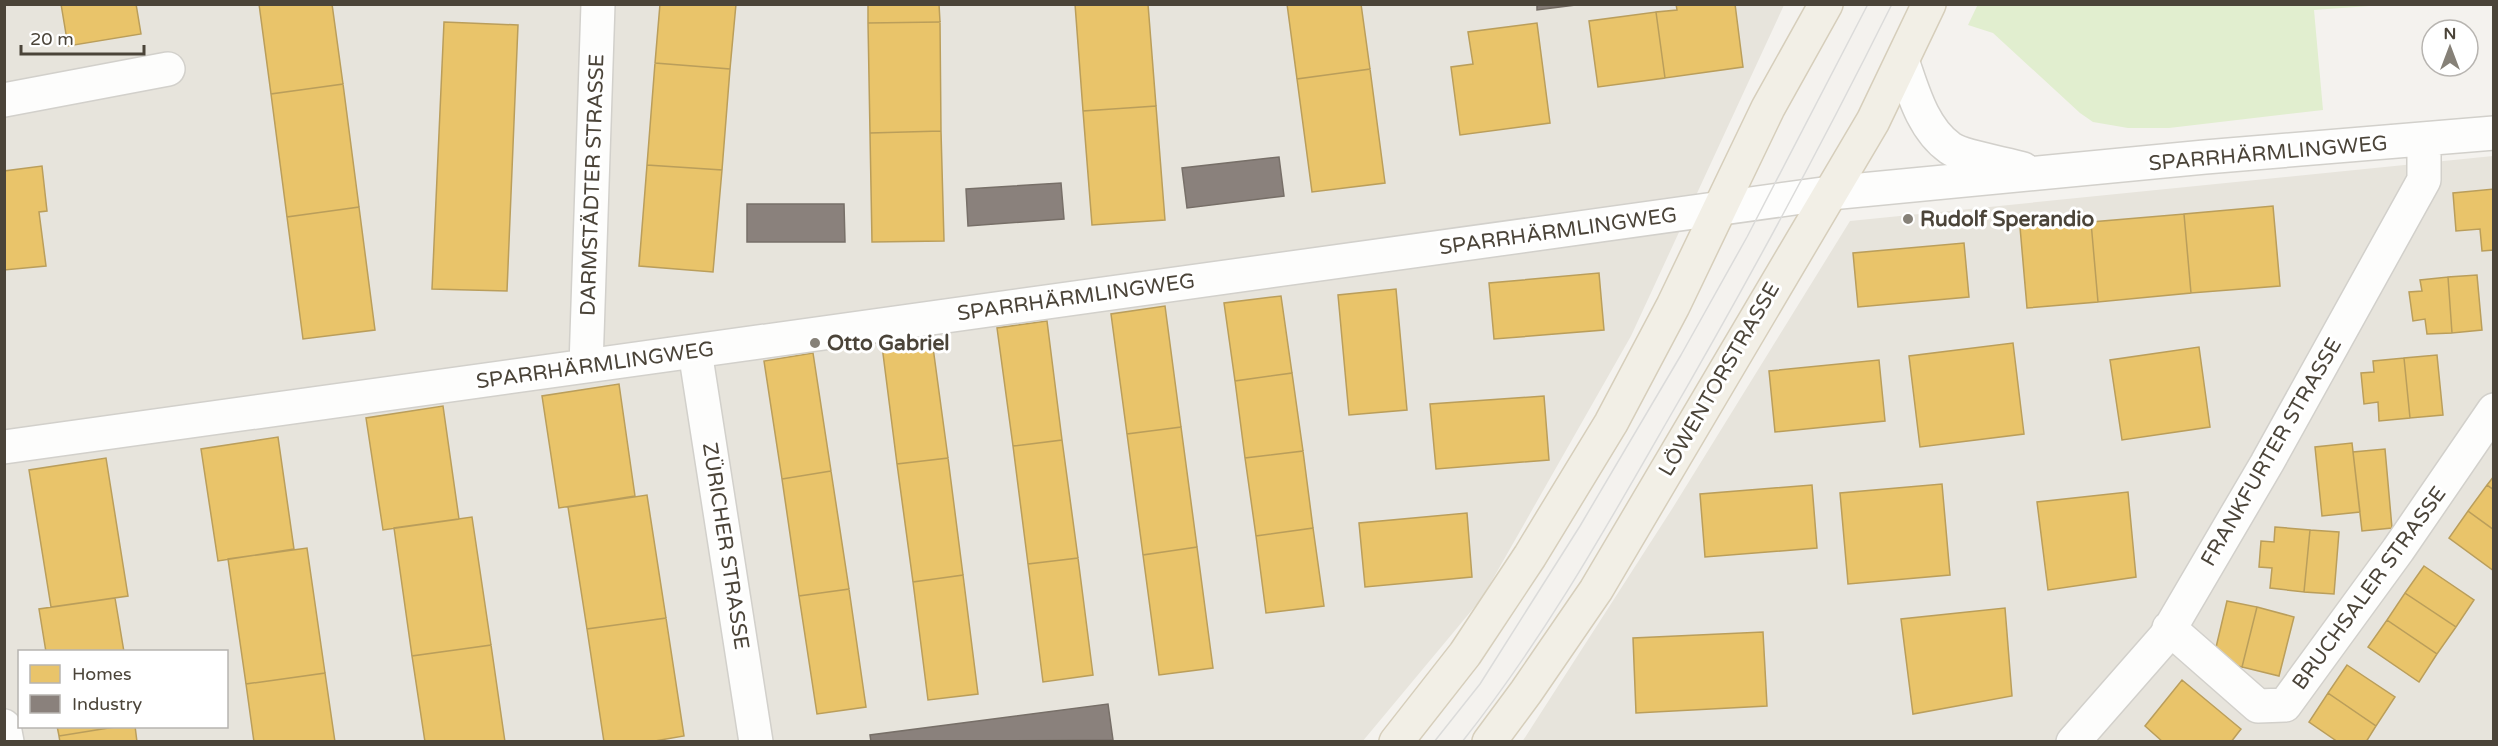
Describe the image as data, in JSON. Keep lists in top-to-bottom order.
{
  "streets": {
    "main road": ["LÖWENTORSTRASSE"],
    "street": [
      "SPARRHÄRMLINGWEG",
      "DARMSTÄDTER STRASSE",
      "FRANKFURTER STRASSE",
      "ZÜRICHER STRASSE",
      "BRUCHSALER STRASSE"
    ]
  },
  "crossings": [
    ["SPARRHÄRMLINGWEG", "DARMSTÄDTER STRASSE"],
    ["SPARRHÄRMLINGWEG", "LÖWENTORSTRASSE"],
    ["SPARRHÄRMLINGWEG", "FRANKFURTER STRASSE"],
    ["SPARRHÄRMLINGWEG", "ZÜRICHER STRASSE"],
    ["FRANKFURTER STRASSE", "BRUCHSALER STRASSE"]
  ],
  "places": ["Rudolf Sperandio", "Otto Gabriel"],
  "legend": ["Homes", "Industry"],
  "scale_bar": "20 m",
  "north": "top"
}
